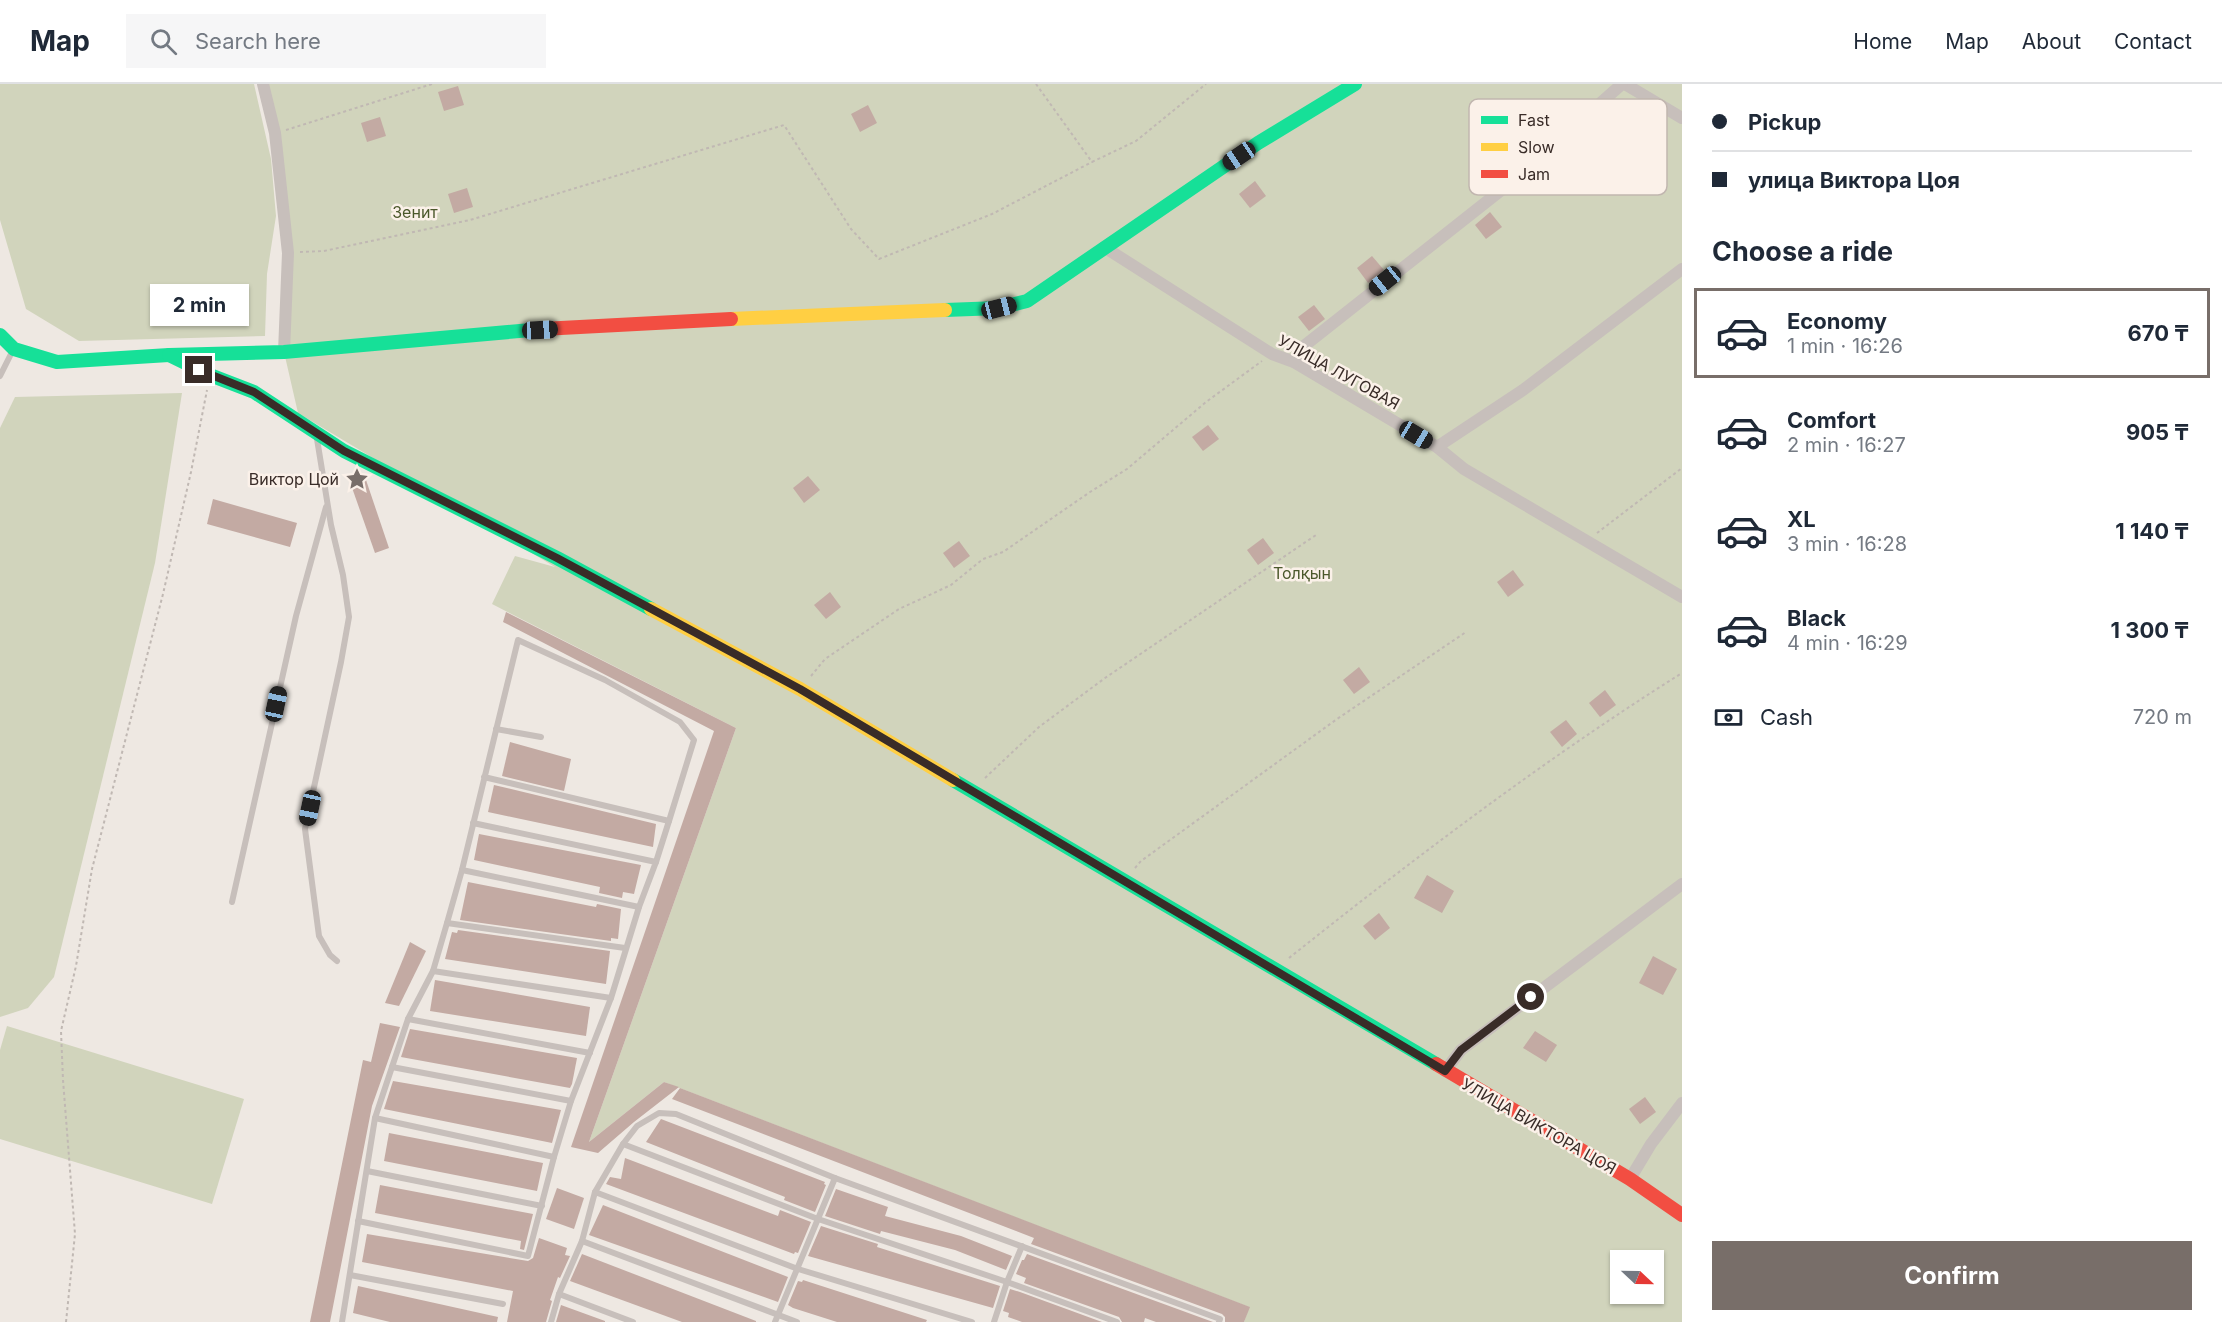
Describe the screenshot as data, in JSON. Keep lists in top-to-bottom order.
{
  "streets": {
    "street": ["УЛИЦА ЛУГОВАЯ", "УЛИЦА ВИКТОРА ЦОЯ"]
  },
  "parks": ["Зенит", "Толқын"],
  "places": {
    "place": ["Виктор Цой"]
  },
  "legend": ["Fast", "Slow", "Jam"],
  "north": "right",
  "page": {
    "header": "Map",
    "search": "Search here",
    "nav": [
      "Home",
      "Map",
      "About",
      "Contact"
    ],
    "banner": ["Pickup", "улица Виктора Цоя"],
    "heading": "Choose a ride",
    "bubble": "2 min",
    "list": [
      {
        "name": "Economy",
        "note": "1 min · 16:26",
        "value": "670 ₸"
      },
      {
        "name": "Comfort",
        "note": "2 min · 16:27",
        "value": "905 ₸"
      },
      {
        "name": "XL",
        "note": "3 min · 16:28",
        "value": "1 140 ₸"
      },
      {
        "name": "Black",
        "note": "4 min · 16:29",
        "value": "1 300 ₸"
      }
    ],
    "pay": ["Cash", "720 m"],
    "buttons": "Confirm"
  }
}
